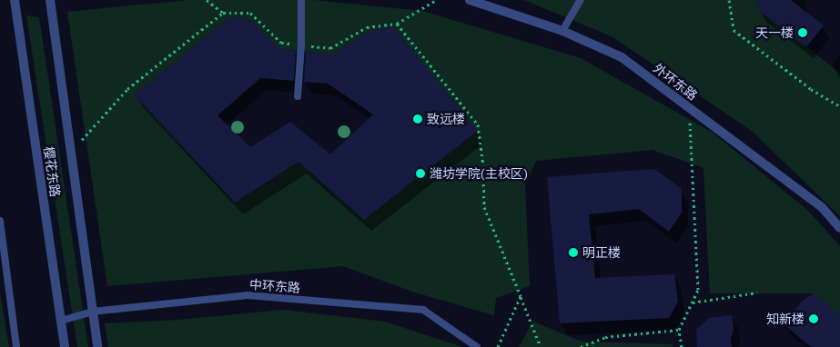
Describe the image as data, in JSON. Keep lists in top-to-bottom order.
{
  "streets": {
    "street": ["外环东路", "樱花东路"],
    "lane": ["中环东路"]
  },
  "crossings": [
    ["樱花东路", "中环东路"]
  ],
  "places": [
    "天一楼",
    "致远楼",
    "潍坊学院(主校区)",
    "明正楼",
    "知新楼"
  ]
}
